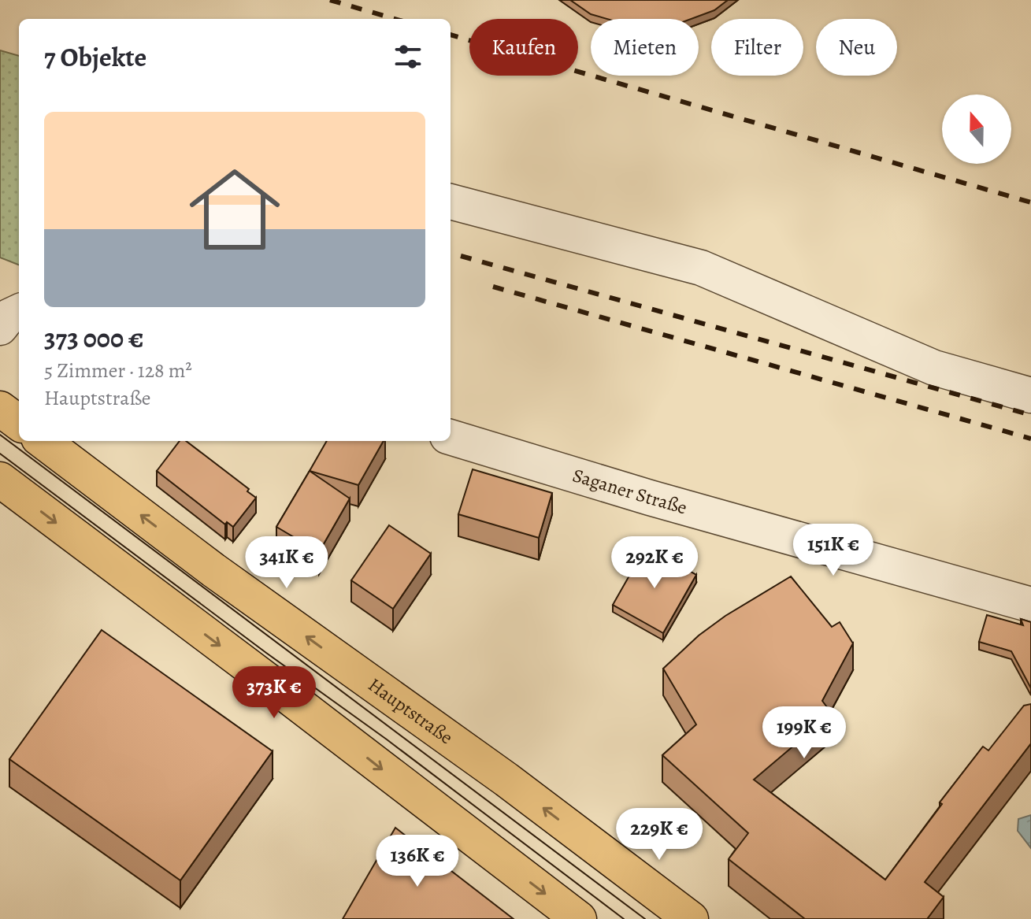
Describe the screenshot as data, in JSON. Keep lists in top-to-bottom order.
{
  "streets": {
    "main road": ["Hauptstraße"],
    "street": ["Saganer Straße"]
  },
  "north": "top",
  "page": {
    "chip": [
      "Kaufen",
      "Mieten",
      "Filter",
      "Neu"
    ],
    "heading": "7 Objekte",
    "list": [
      {
        "name": "373 000 €",
        "note": "5 Zimmer · 128 m² · Hauptstraße"
      }
    ],
    "price": [
      "151K €",
      "341K €",
      "292K €",
      "373K €",
      "199K €",
      "229K €",
      "136K €"
    ]
  }
}
